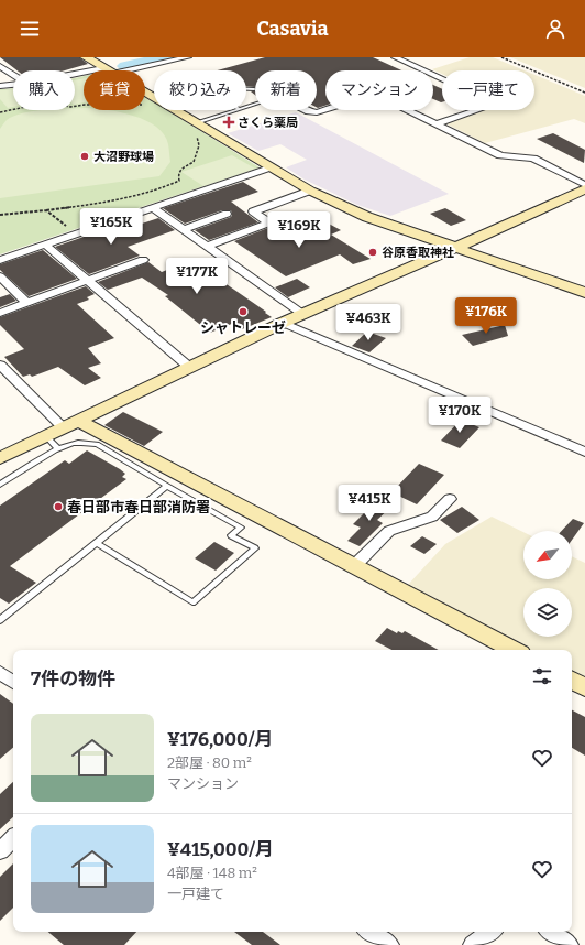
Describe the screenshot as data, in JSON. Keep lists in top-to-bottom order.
{
  "places": {
    "health": ["さくら薬局"],
    "other": [
      "大沼野球場",
      "谷原香取神社",
      "シャトレーゼ",
      "春日部市春日部消防署"
    ]
  },
  "north": "bottom left",
  "page": {
    "header": "Casavia",
    "chip": [
      "購入",
      "賃貸",
      "絞り込み",
      "新着",
      "マンション",
      "一戸建て"
    ],
    "price": [
      "¥165K",
      "¥169K",
      "¥177K",
      "¥176K",
      "¥463K",
      "¥170K",
      "¥415K"
    ],
    "heading": "7件の物件",
    "list": [
      {
        "name": "¥176,000/月",
        "note": "2部屋 · 80 m² · マンション"
      },
      {
        "name": "¥415,000/月",
        "note": "4部屋 · 148 m² · 一戸建て"
      }
    ]
  }
}
